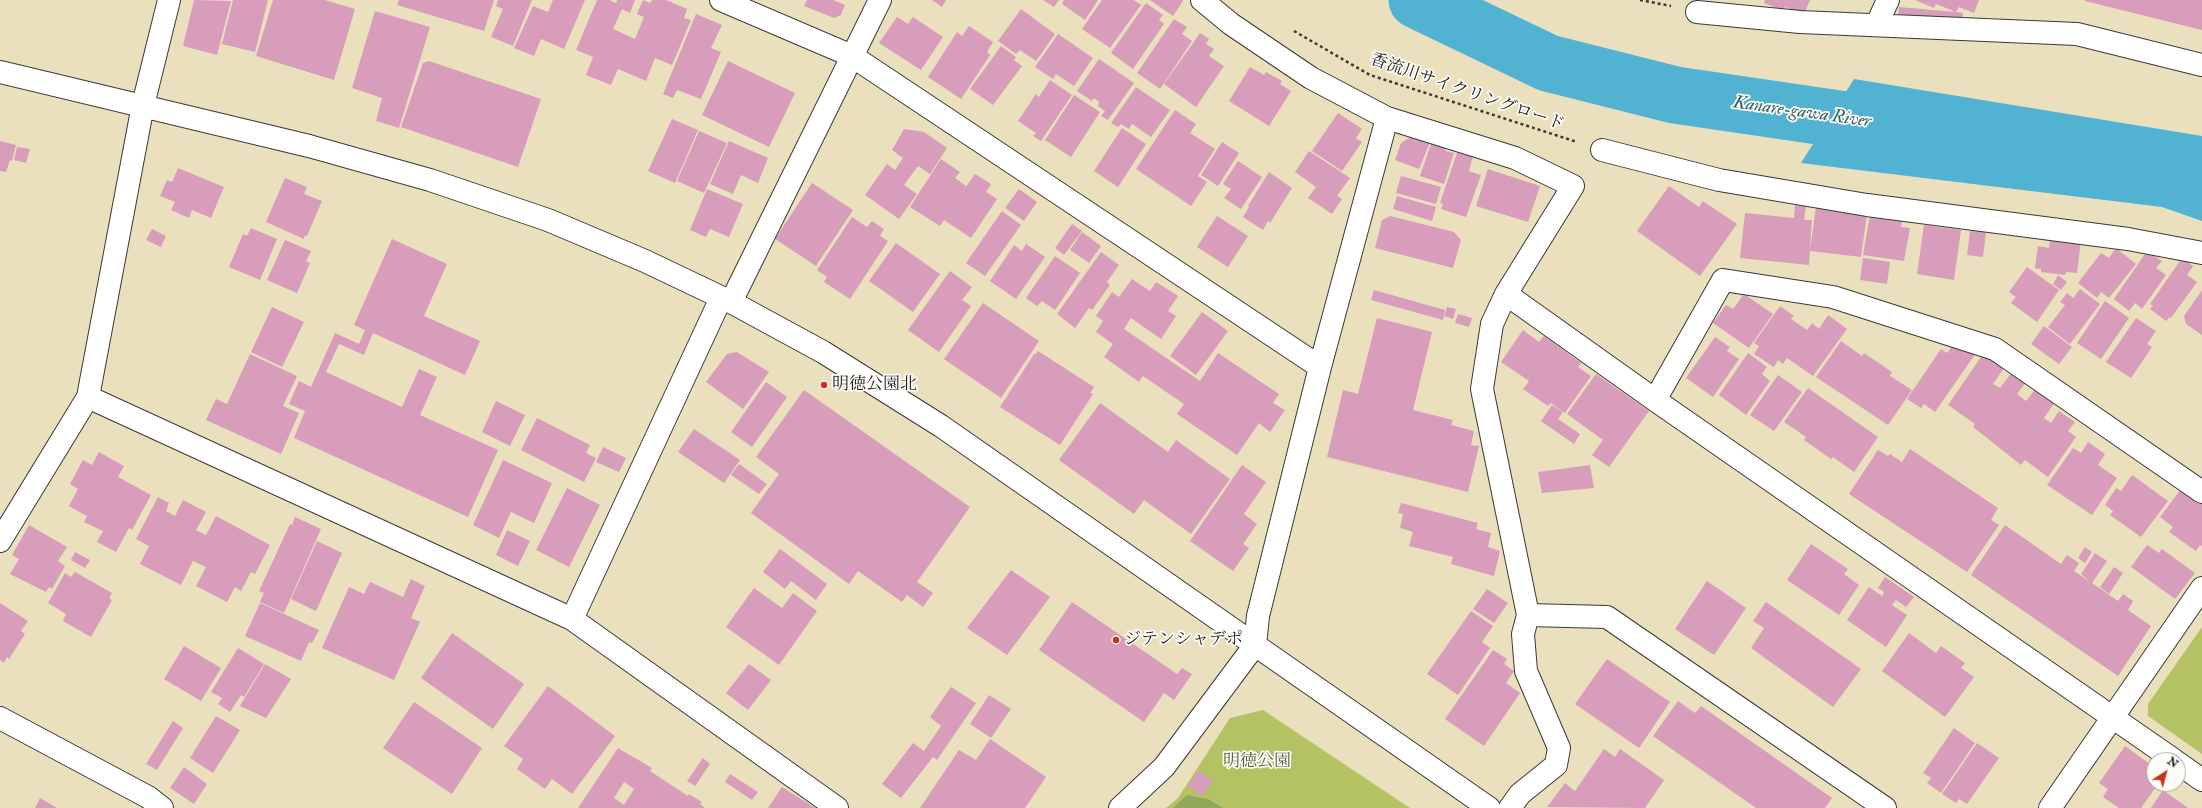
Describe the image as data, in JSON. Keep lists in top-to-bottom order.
{
  "streets": {
    "path": ["香流川サイクリングロード"]
  },
  "water": ["Kanare-gawa River"],
  "parks": ["明徳公園"],
  "places": ["明徳公園北", "ジテンシャデポ"],
  "north": "top right"
}
